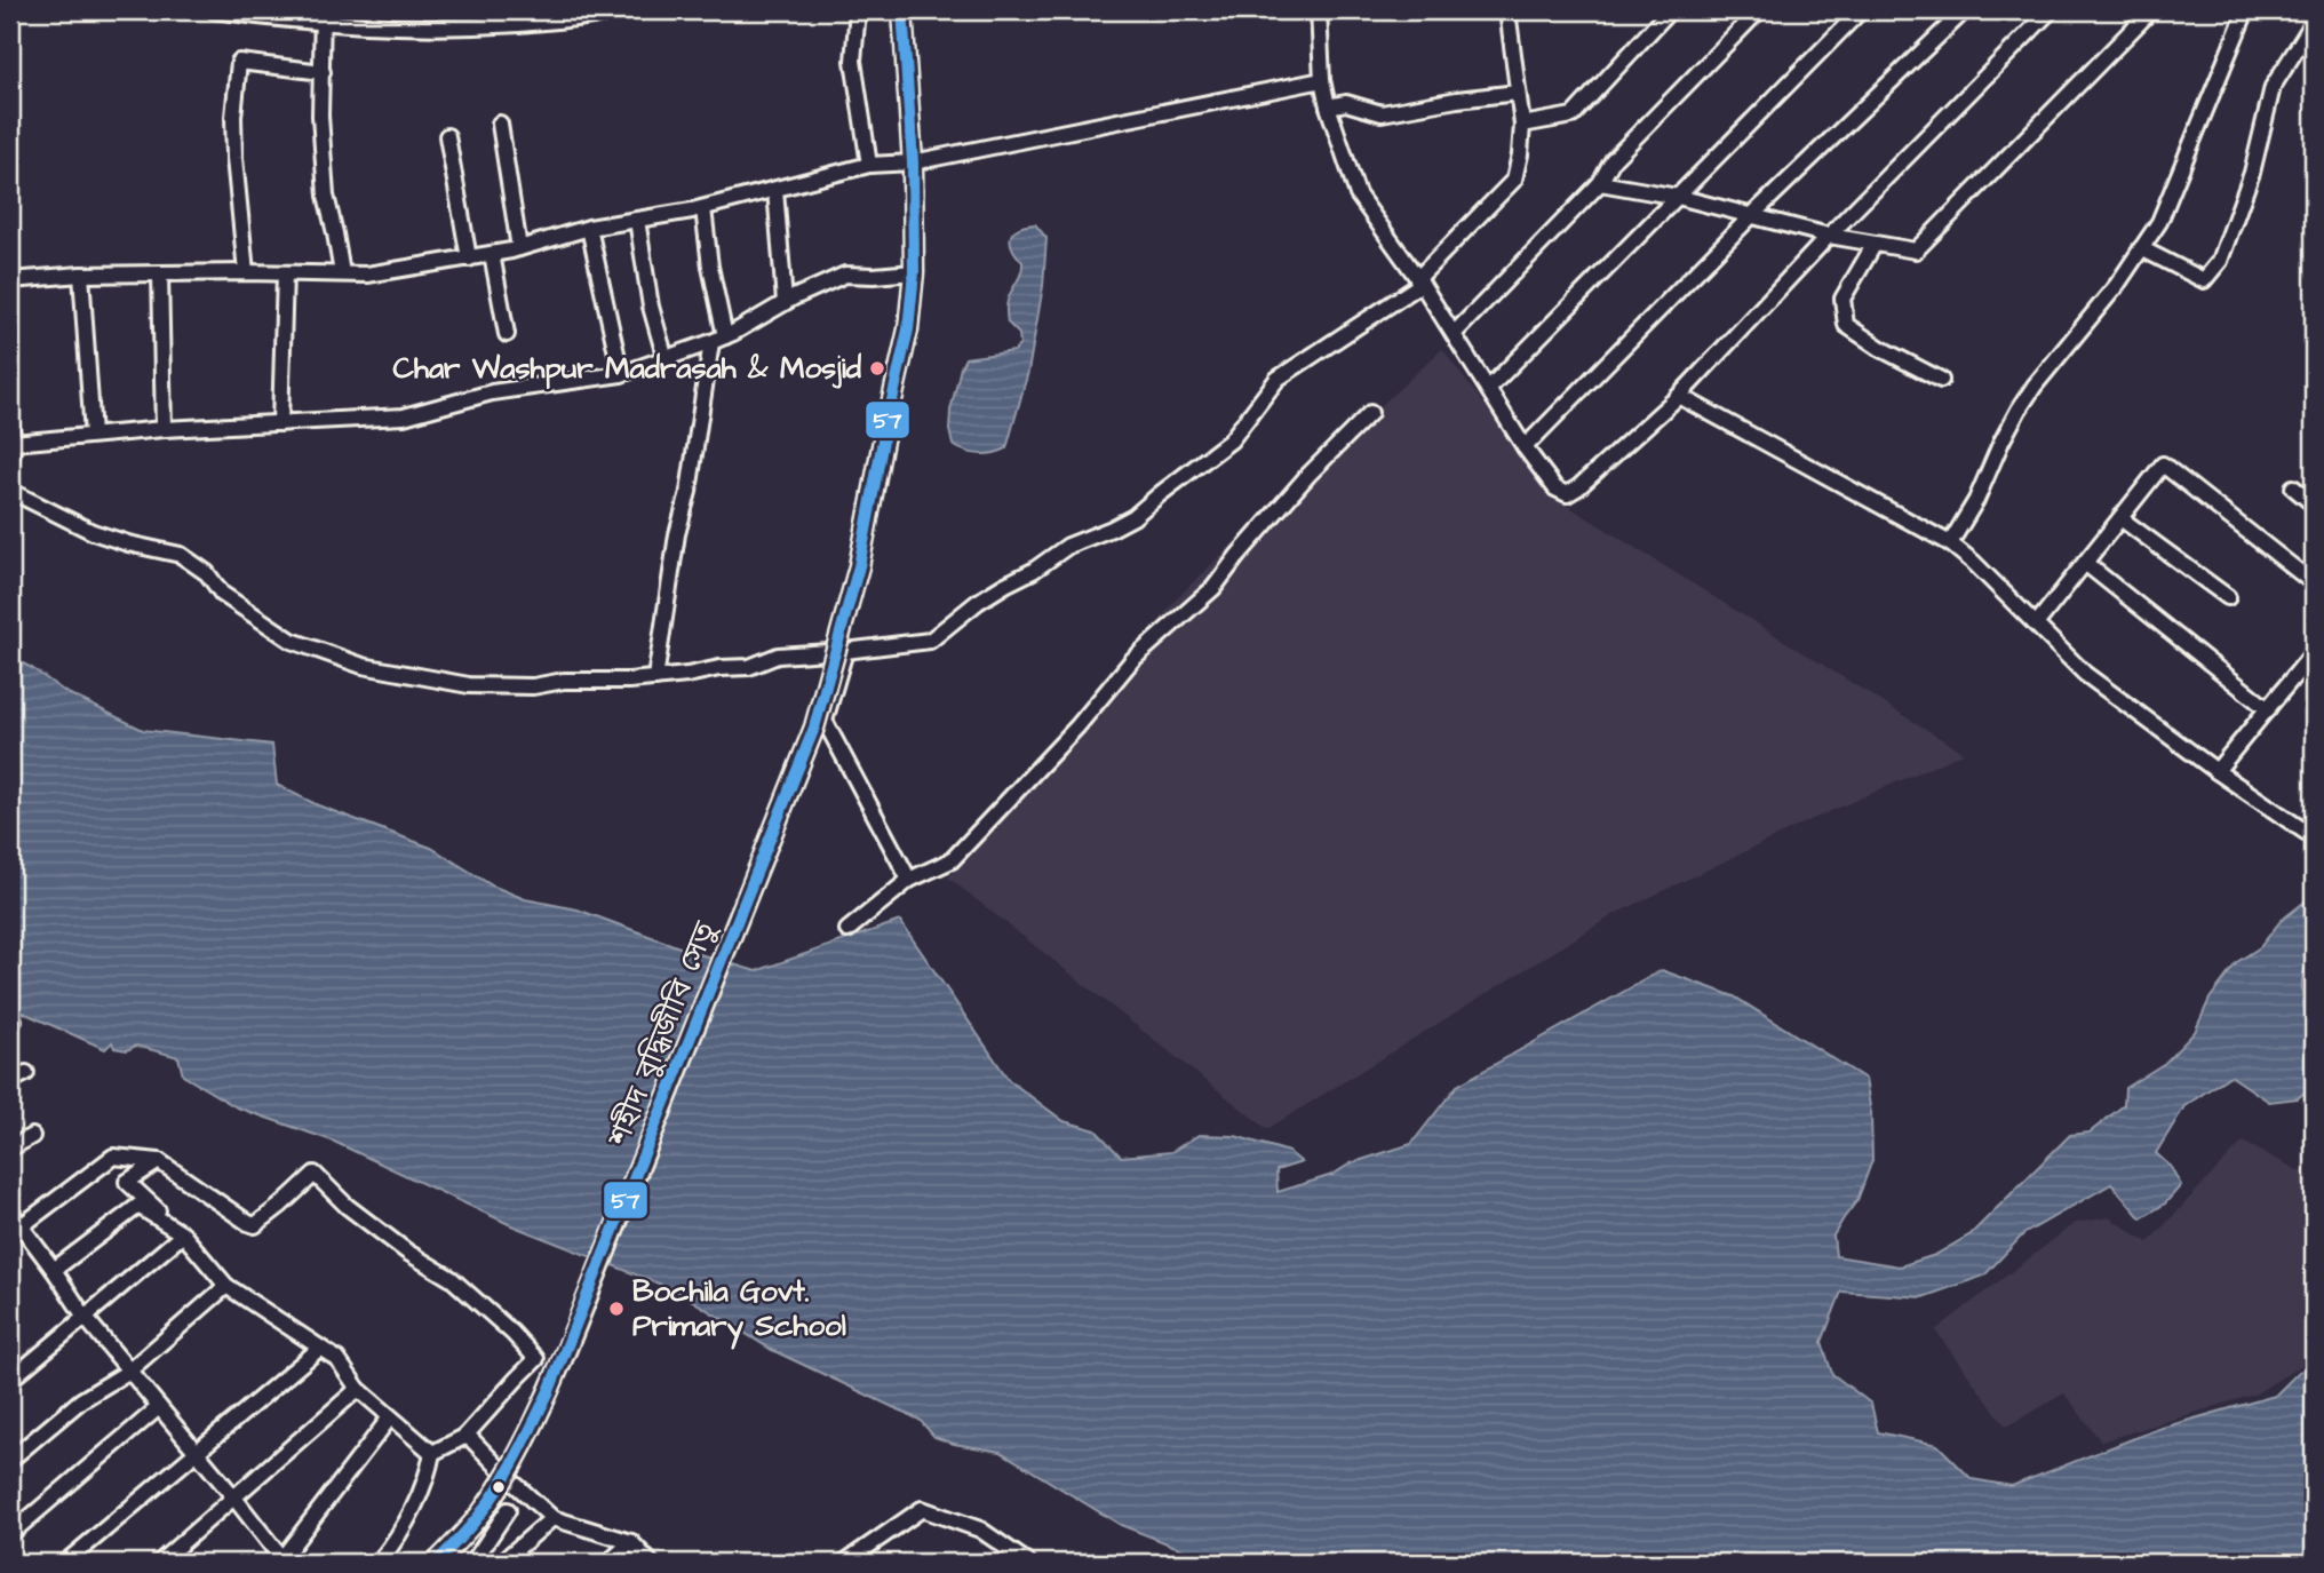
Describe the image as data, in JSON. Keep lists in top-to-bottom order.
{
  "streets": {
    "main road": ["শহীদ বুদ্ধিজীবি সেতু"]
  },
  "places": ["Char Washpur Madrasah & Mosjid", "Bochila Govt. Primary School"],
  "lines": ["transit line 57"]
}
